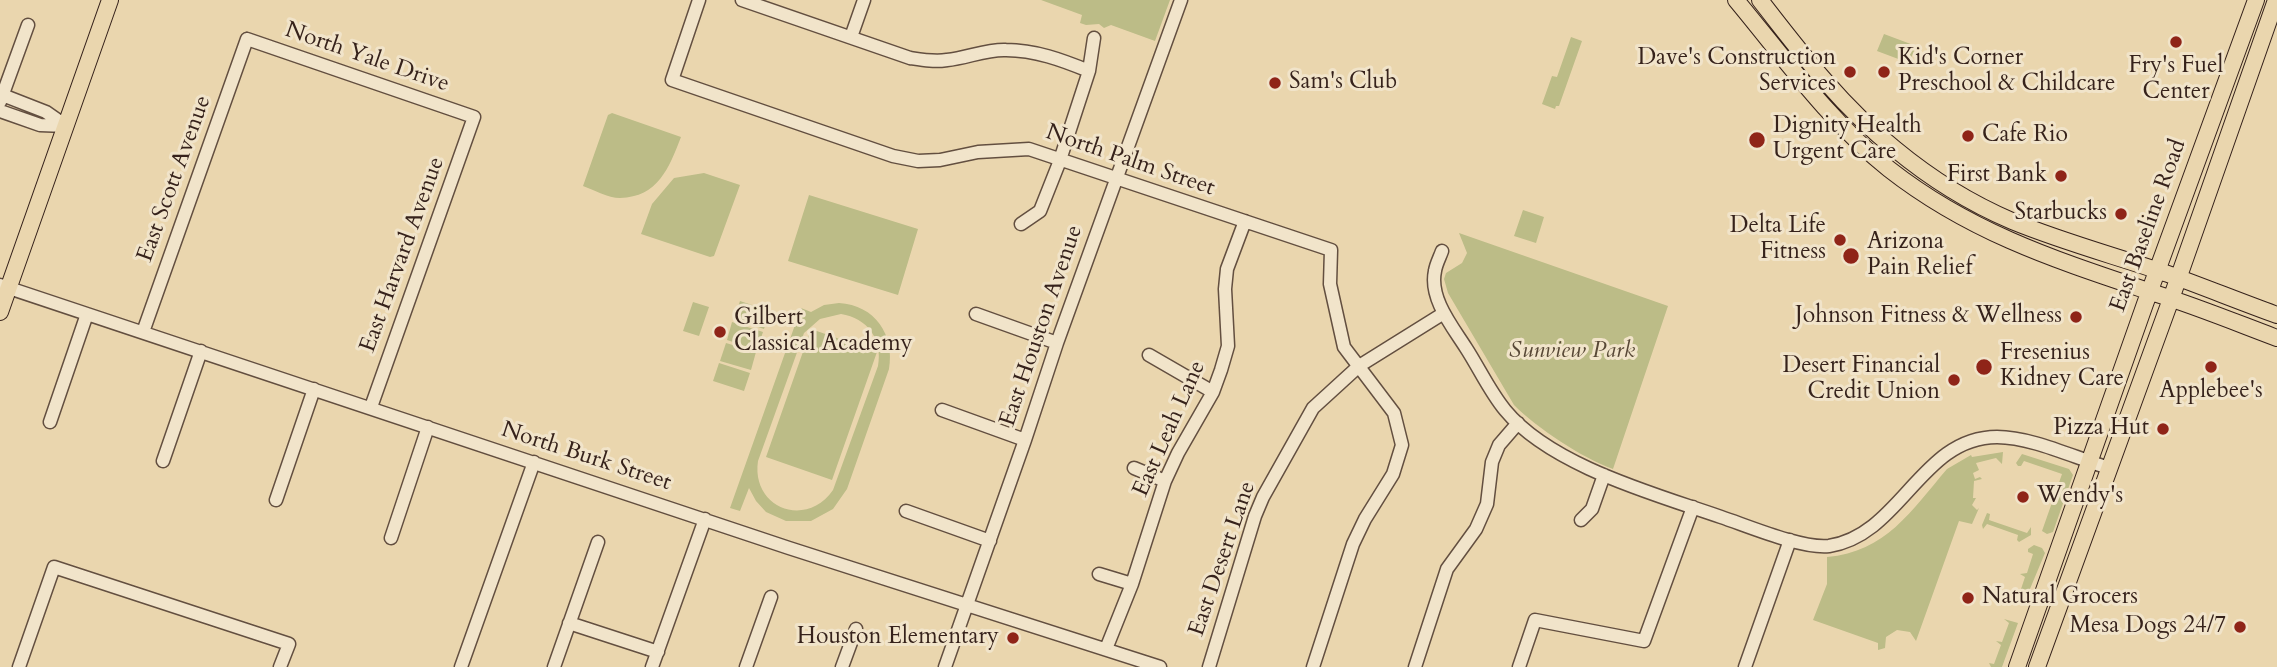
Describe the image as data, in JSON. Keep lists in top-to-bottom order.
{
  "streets": {
    "main road": ["East Baseline Road"],
    "street": [
      "North Yale Drive",
      "North Palm Street",
      "East Scott Avenue",
      "East Harvard Avenue",
      "East Houston Avenue",
      "East Leah Lane",
      "North Burk Street",
      "East Desert Lane"
    ]
  },
  "crossings": [
    ["North Yale Drive", "East Scott Avenue"],
    ["North Yale Drive", "East Harvard Avenue"],
    ["North Palm Street", "East Houston Avenue"],
    ["North Palm Street", "East Leah Lane"],
    ["North Palm Street", "East Desert Lane"],
    ["East Scott Avenue", "North Burk Street"],
    ["East Harvard Avenue", "North Burk Street"],
    ["East Houston Avenue", "North Burk Street"],
    ["East Leah Lane", "North Burk Street"]
  ],
  "parks": ["Sunview Park"],
  "places": [
    "Fry's Fuel Center",
    "Dave's Construction Services",
    "Kid's Corner Preschool & Childcare",
    "Sam's Club",
    "Cafe Rio",
    "Dignity Health Urgent Care",
    "First Bank",
    "Starbucks",
    "Delta Life Fitness",
    "Arizona Pain Relief",
    "Johnson Fitness & Wellness",
    "Gilbert Classical Academy",
    "Fresenius Kidney Care",
    "Applebee's",
    "Desert Financial Credit Union",
    "Pizza Hut",
    "Wendy's",
    "Natural Grocers",
    "Mesa Dogs 24/7",
    "Houston Elementary"
  ]
}
